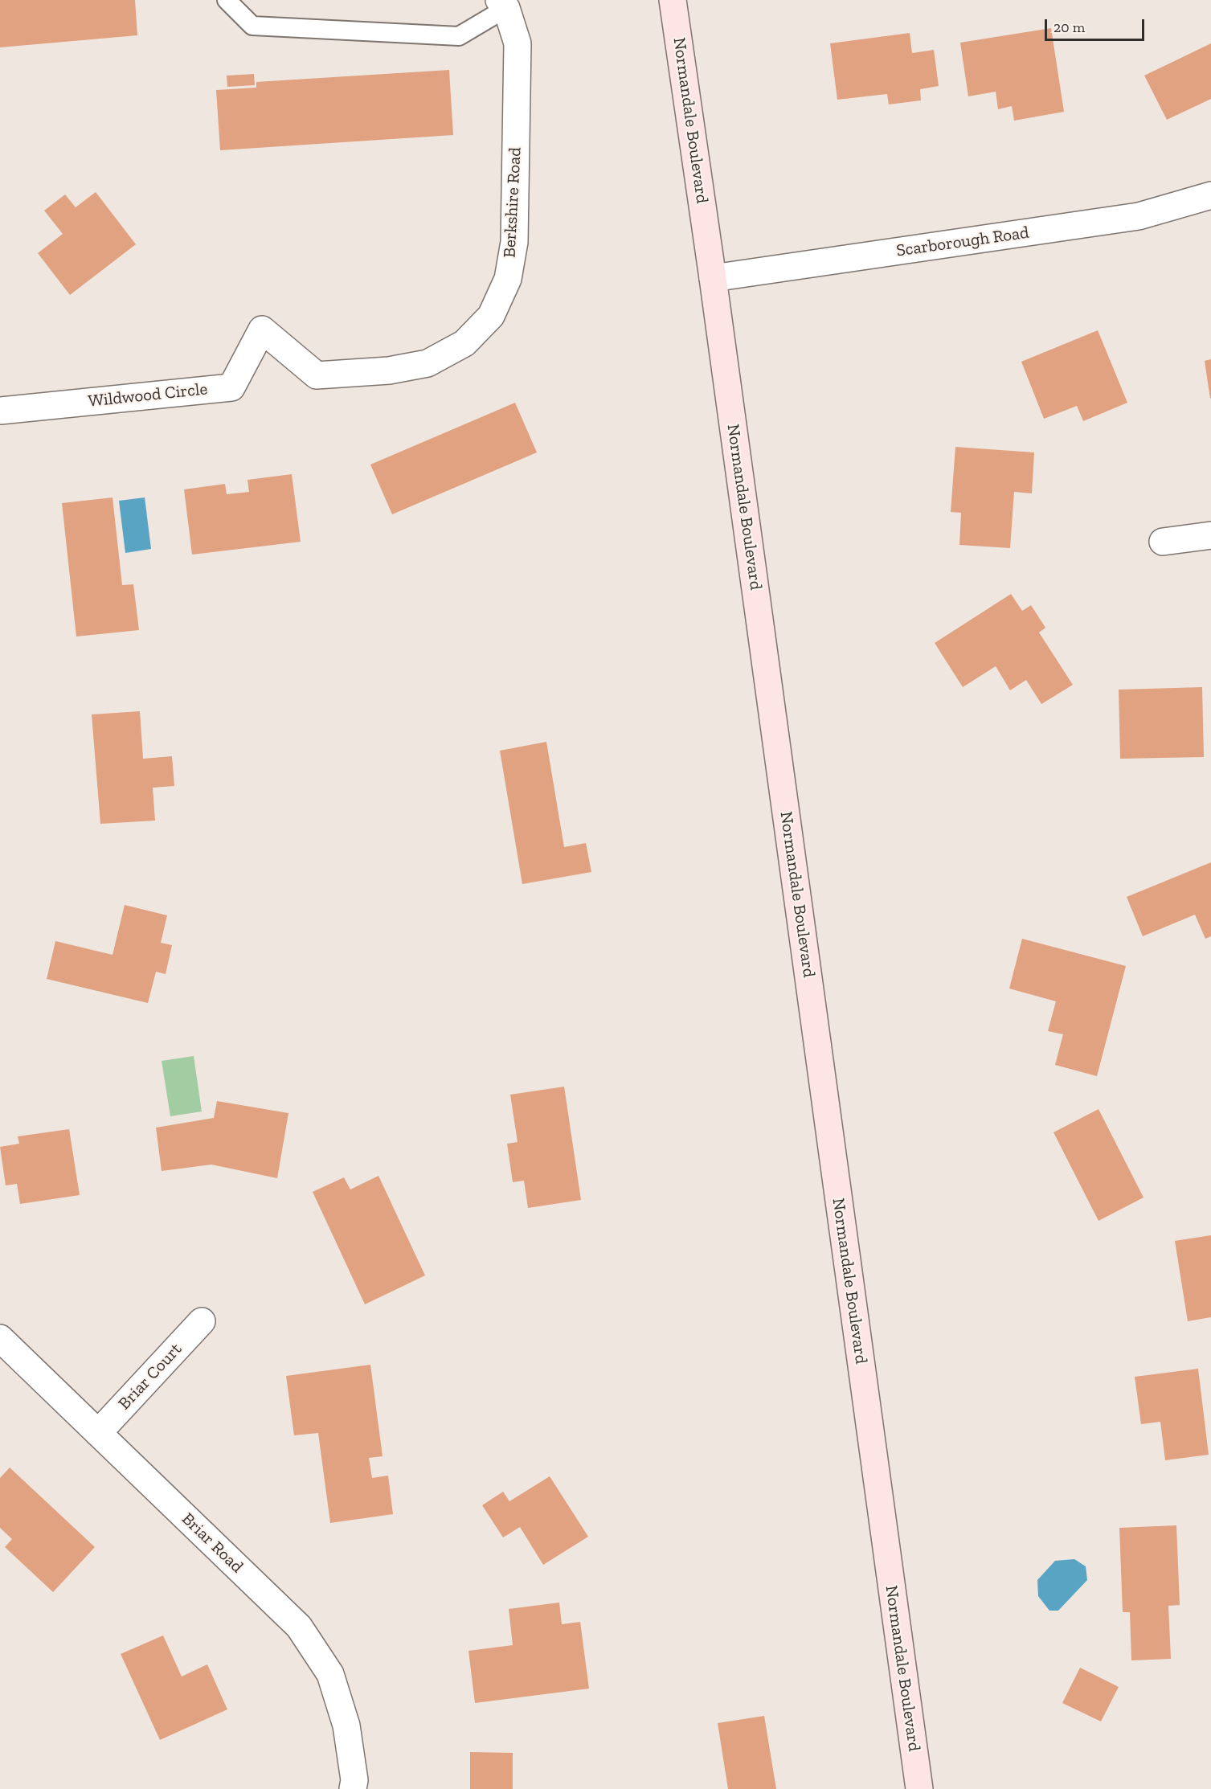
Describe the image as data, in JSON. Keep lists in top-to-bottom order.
{
  "streets": {
    "main road": ["Normandale Boulevard"],
    "street": [
      "Berkshire Road",
      "Scarborough Road",
      "Wildwood Circle",
      "Briar Court",
      "Briar Road"
    ]
  },
  "crossings": [
    ["Normandale Boulevard", "Scarborough Road"],
    ["Berkshire Road", "Wildwood Circle"],
    ["Briar Court", "Briar Road"]
  ],
  "scale_bar": "20 m"
}
